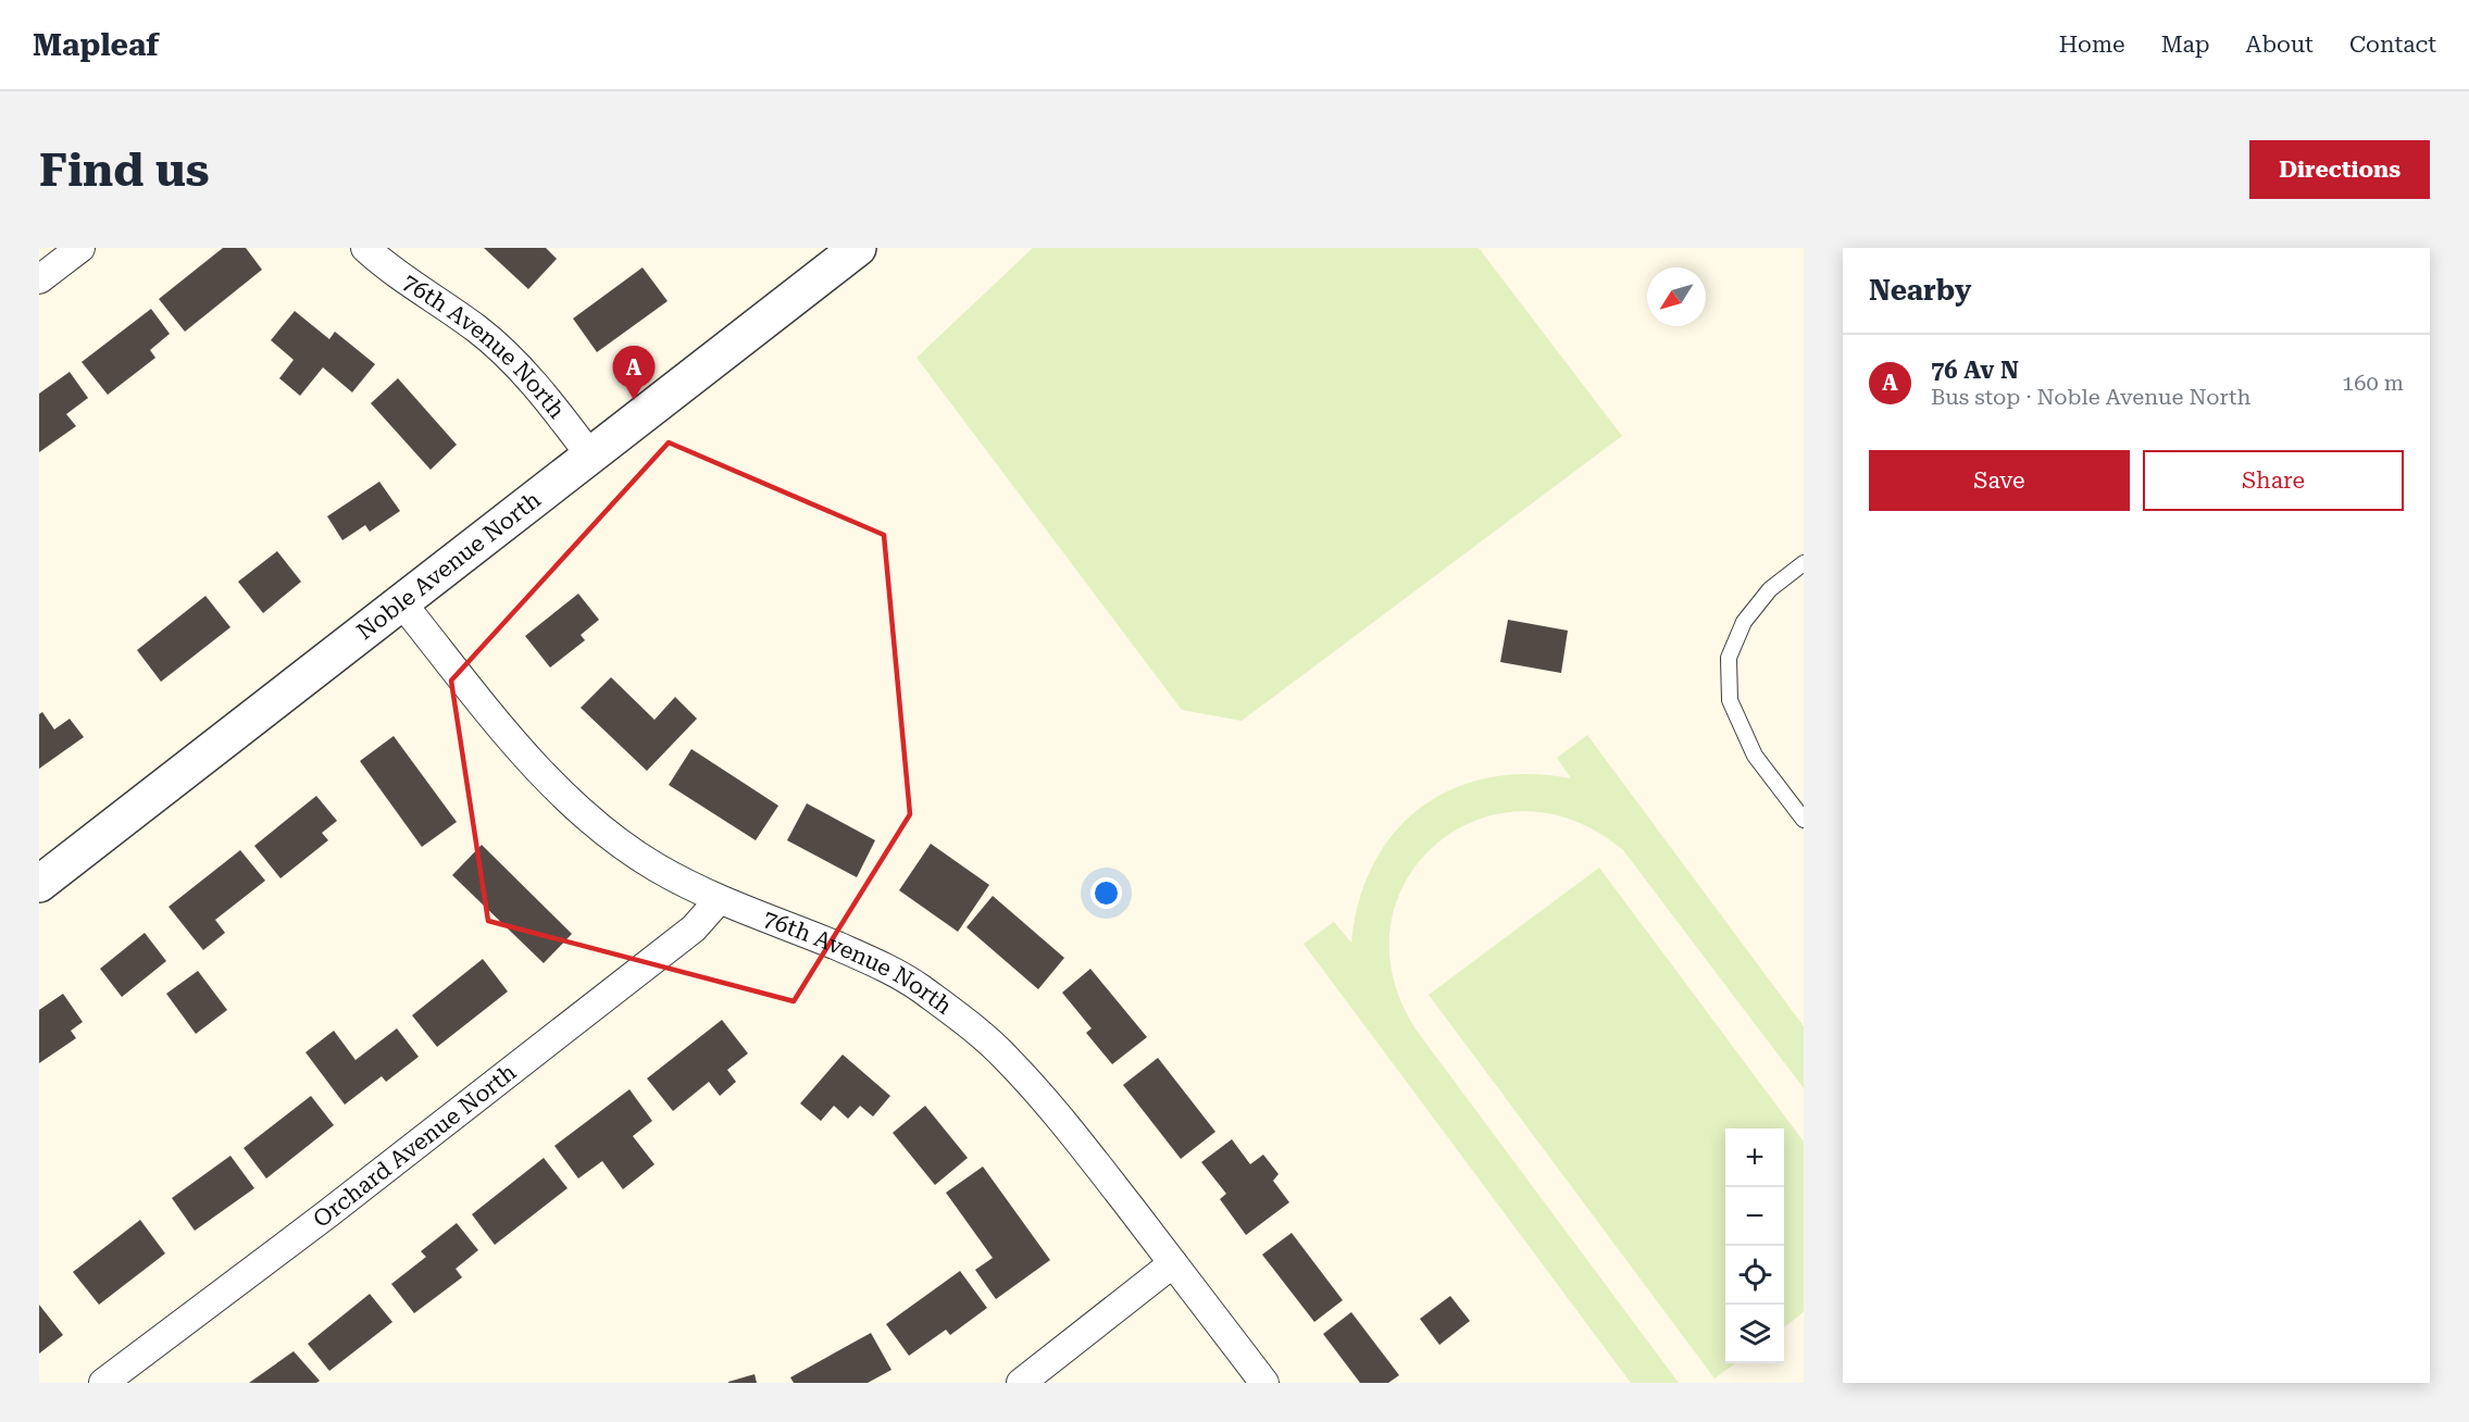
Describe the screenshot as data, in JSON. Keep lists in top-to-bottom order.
{
  "streets": {
    "street": ["76th Avenue North", "Noble Avenue North", "Orchard Avenue North"]
  },
  "crossings": [
    ["76th Avenue North", "Noble Avenue North"],
    ["76th Avenue North", "Orchard Avenue North"]
  ],
  "north": "bottom left",
  "page": {
    "header": "Mapleaf",
    "nav": [
      "Home",
      "Map",
      "About",
      "Contact"
    ],
    "buttons": [
      "Directions",
      ["Save", "Share"]
    ],
    "title": "Find us",
    "heading": "Nearby",
    "list": [
      {
        "mark": "A",
        "name": "76 Av N",
        "note": "Bus stop · Noble Avenue North",
        "value": "160 m"
      }
    ],
    "pins": "A",
    "map_buttons": ["+", "−"]
  }
}
